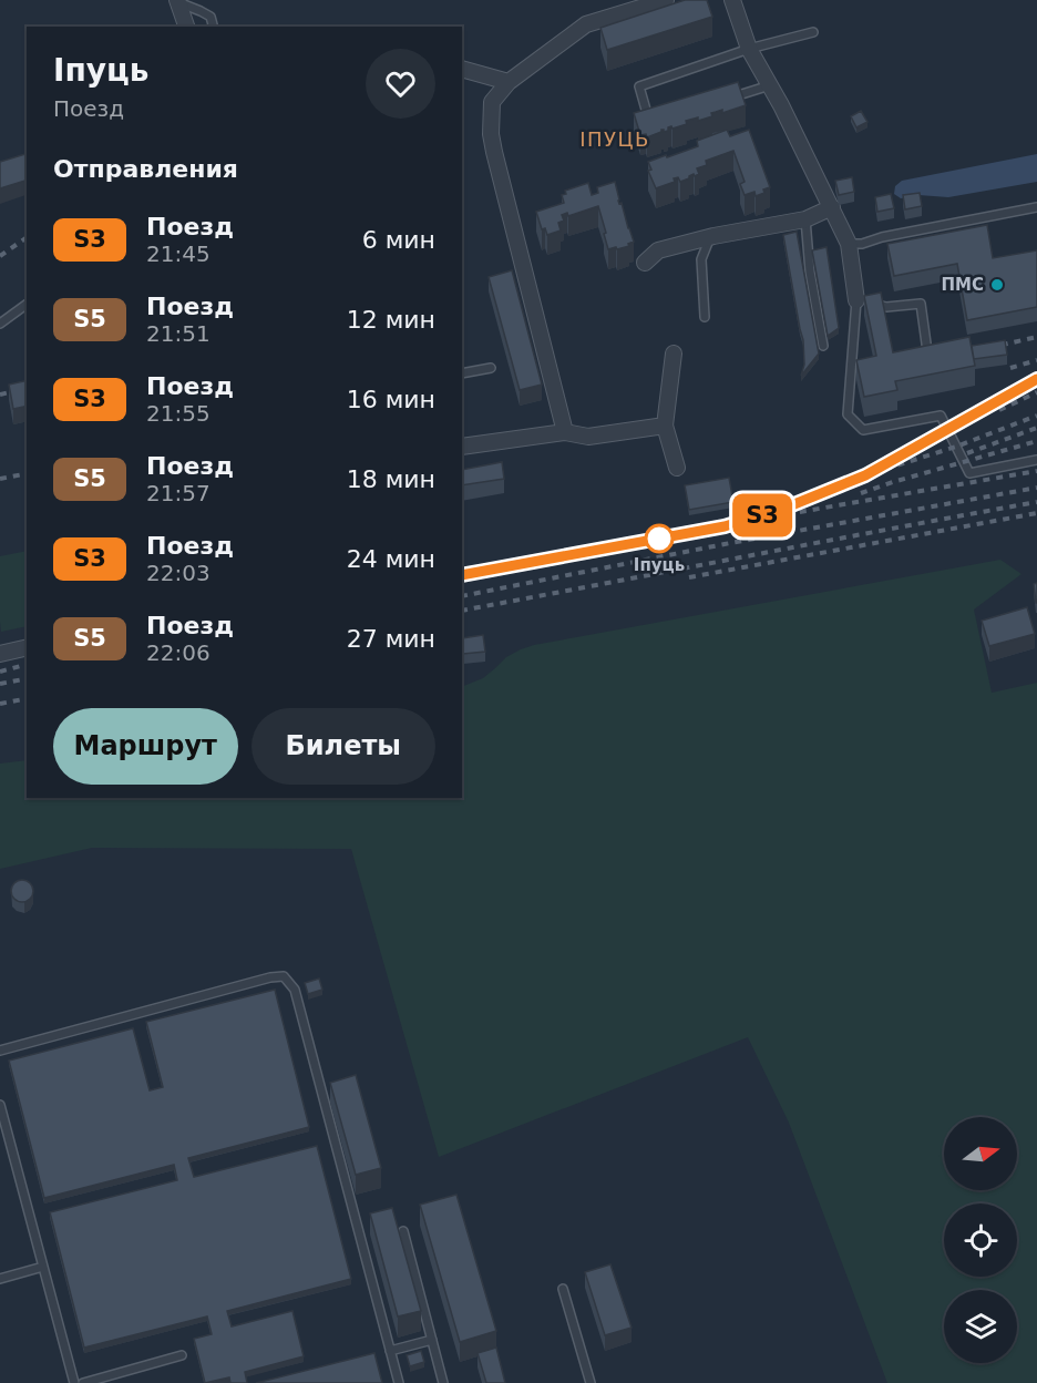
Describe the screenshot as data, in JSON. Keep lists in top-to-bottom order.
{
  "districts": ["ІПУЦЬ"],
  "places": ["ПМС", "Іпуць"],
  "north": "right",
  "page": {
    "on_map": "S3",
    "heading": [
      ["Іпуць", "Поезд"],
      "Отправления"
    ],
    "list": [
      {
        "mark": "S3",
        "name": "Поезд",
        "note": "21:45",
        "value": "6 мин"
      },
      {
        "mark": "S5",
        "name": "Поезд",
        "note": "21:51",
        "value": "12 мин"
      },
      {
        "mark": "S3",
        "name": "Поезд",
        "note": "21:55",
        "value": "16 мин"
      },
      {
        "mark": "S5",
        "name": "Поезд",
        "note": "21:57",
        "value": "18 мин"
      },
      {
        "mark": "S3",
        "name": "Поезд",
        "note": "22:03",
        "value": "24 мин"
      },
      {
        "mark": "S5",
        "name": "Поезд",
        "note": "22:06",
        "value": "27 мин"
      }
    ],
    "buttons": ["Маршрут", "Билеты"]
  }
}
